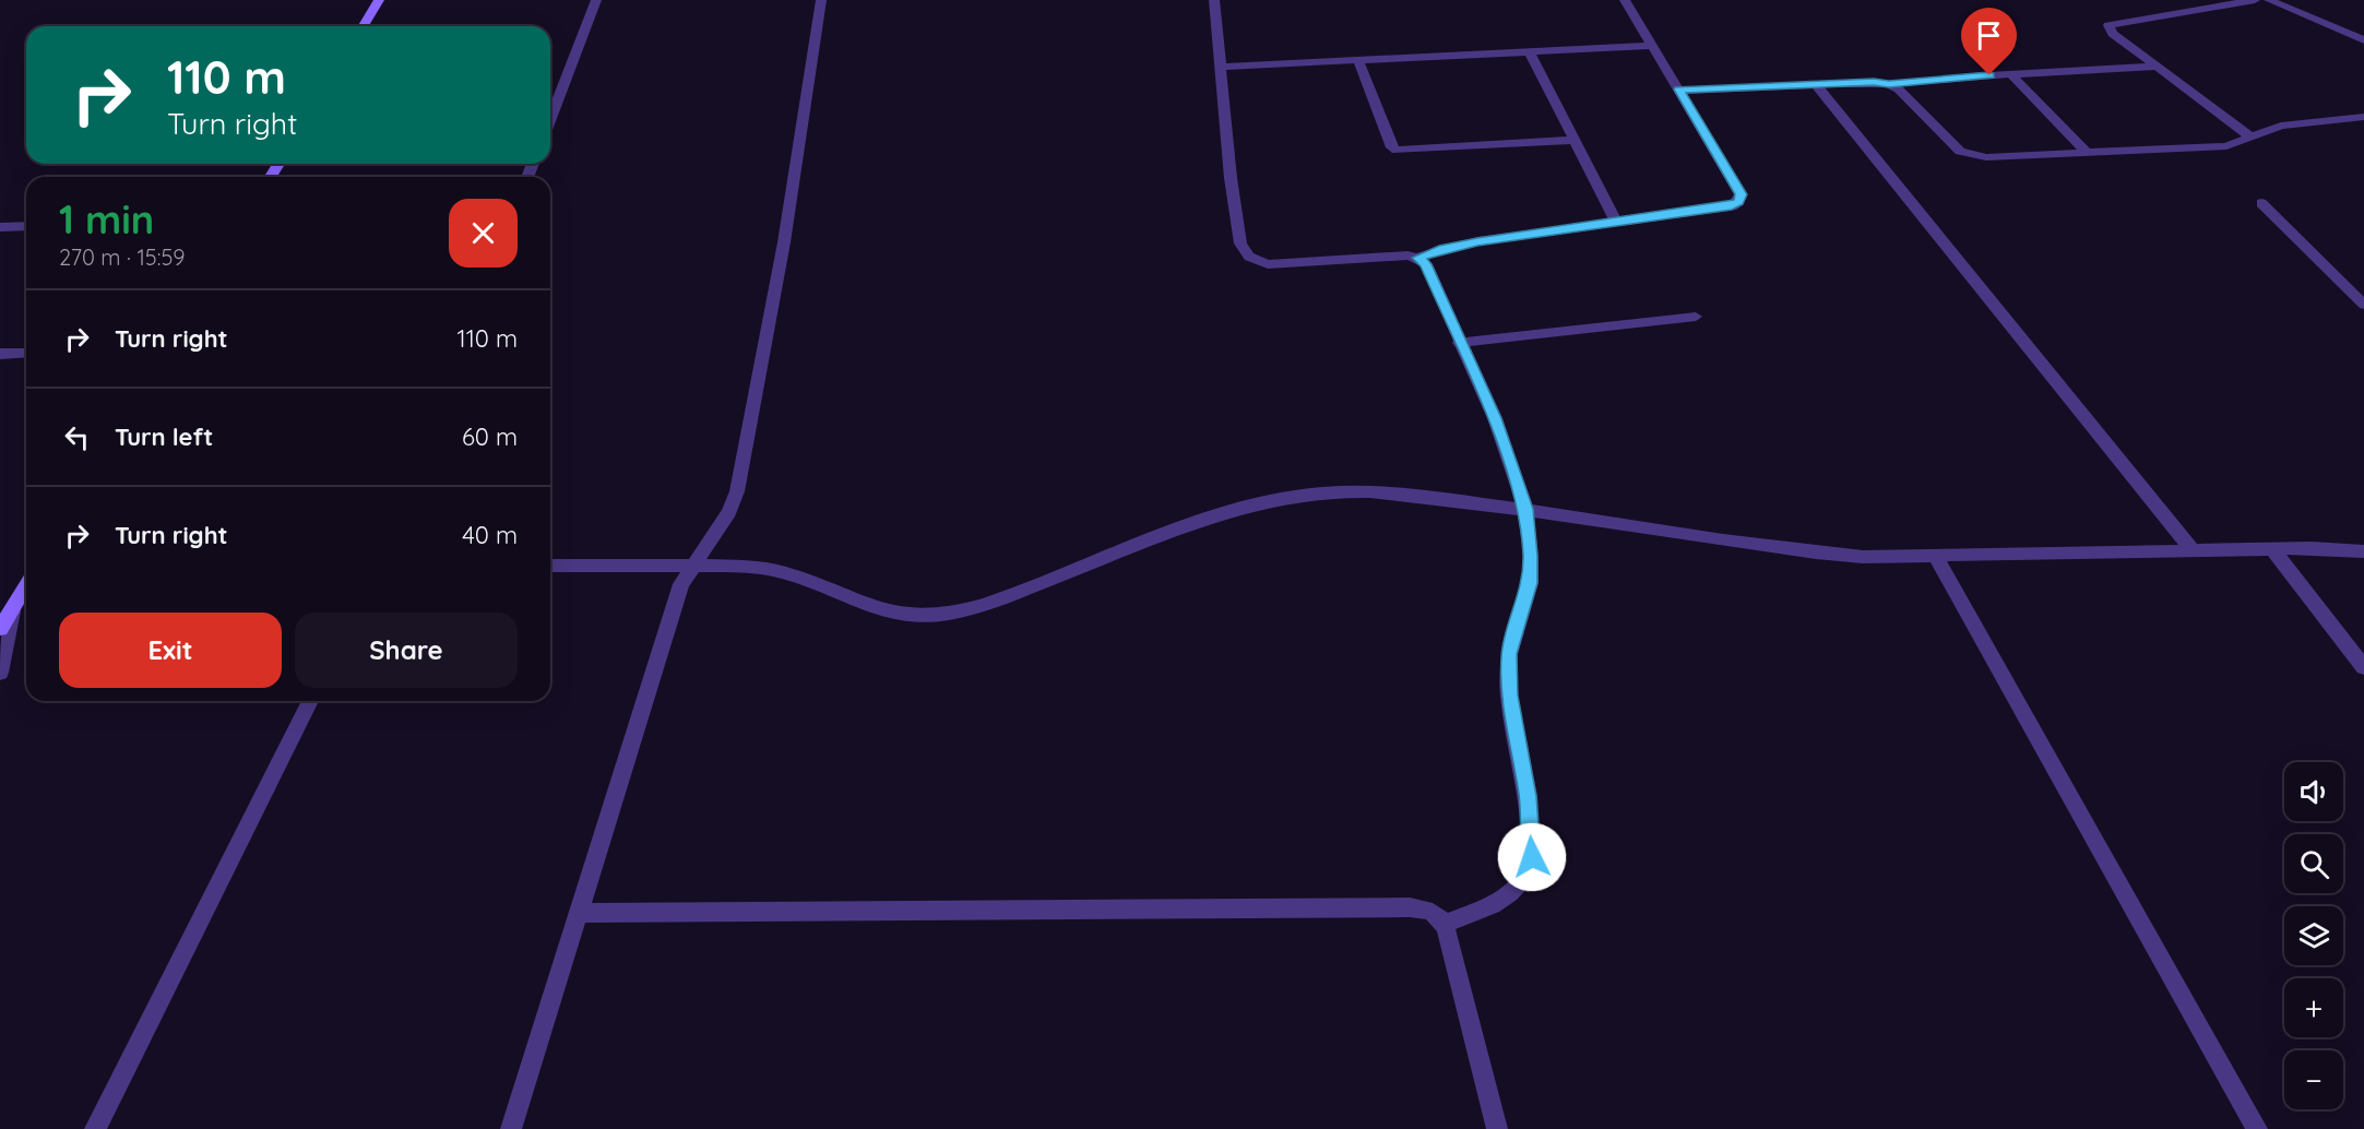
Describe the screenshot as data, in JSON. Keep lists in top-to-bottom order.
{
  "page": {
    "turn": ["110 m", "Turn right"],
    "heading": ["1 min", "270 m · 15:59"],
    "list": [
      {
        "name": "Turn right",
        "value": "110 m"
      },
      {
        "name": "Turn left",
        "value": "60 m"
      },
      {
        "name": "Turn right",
        "value": "40 m"
      }
    ],
    "buttons": ["Exit", "Share"],
    "map_buttons": ["+", "−"]
  }
}
